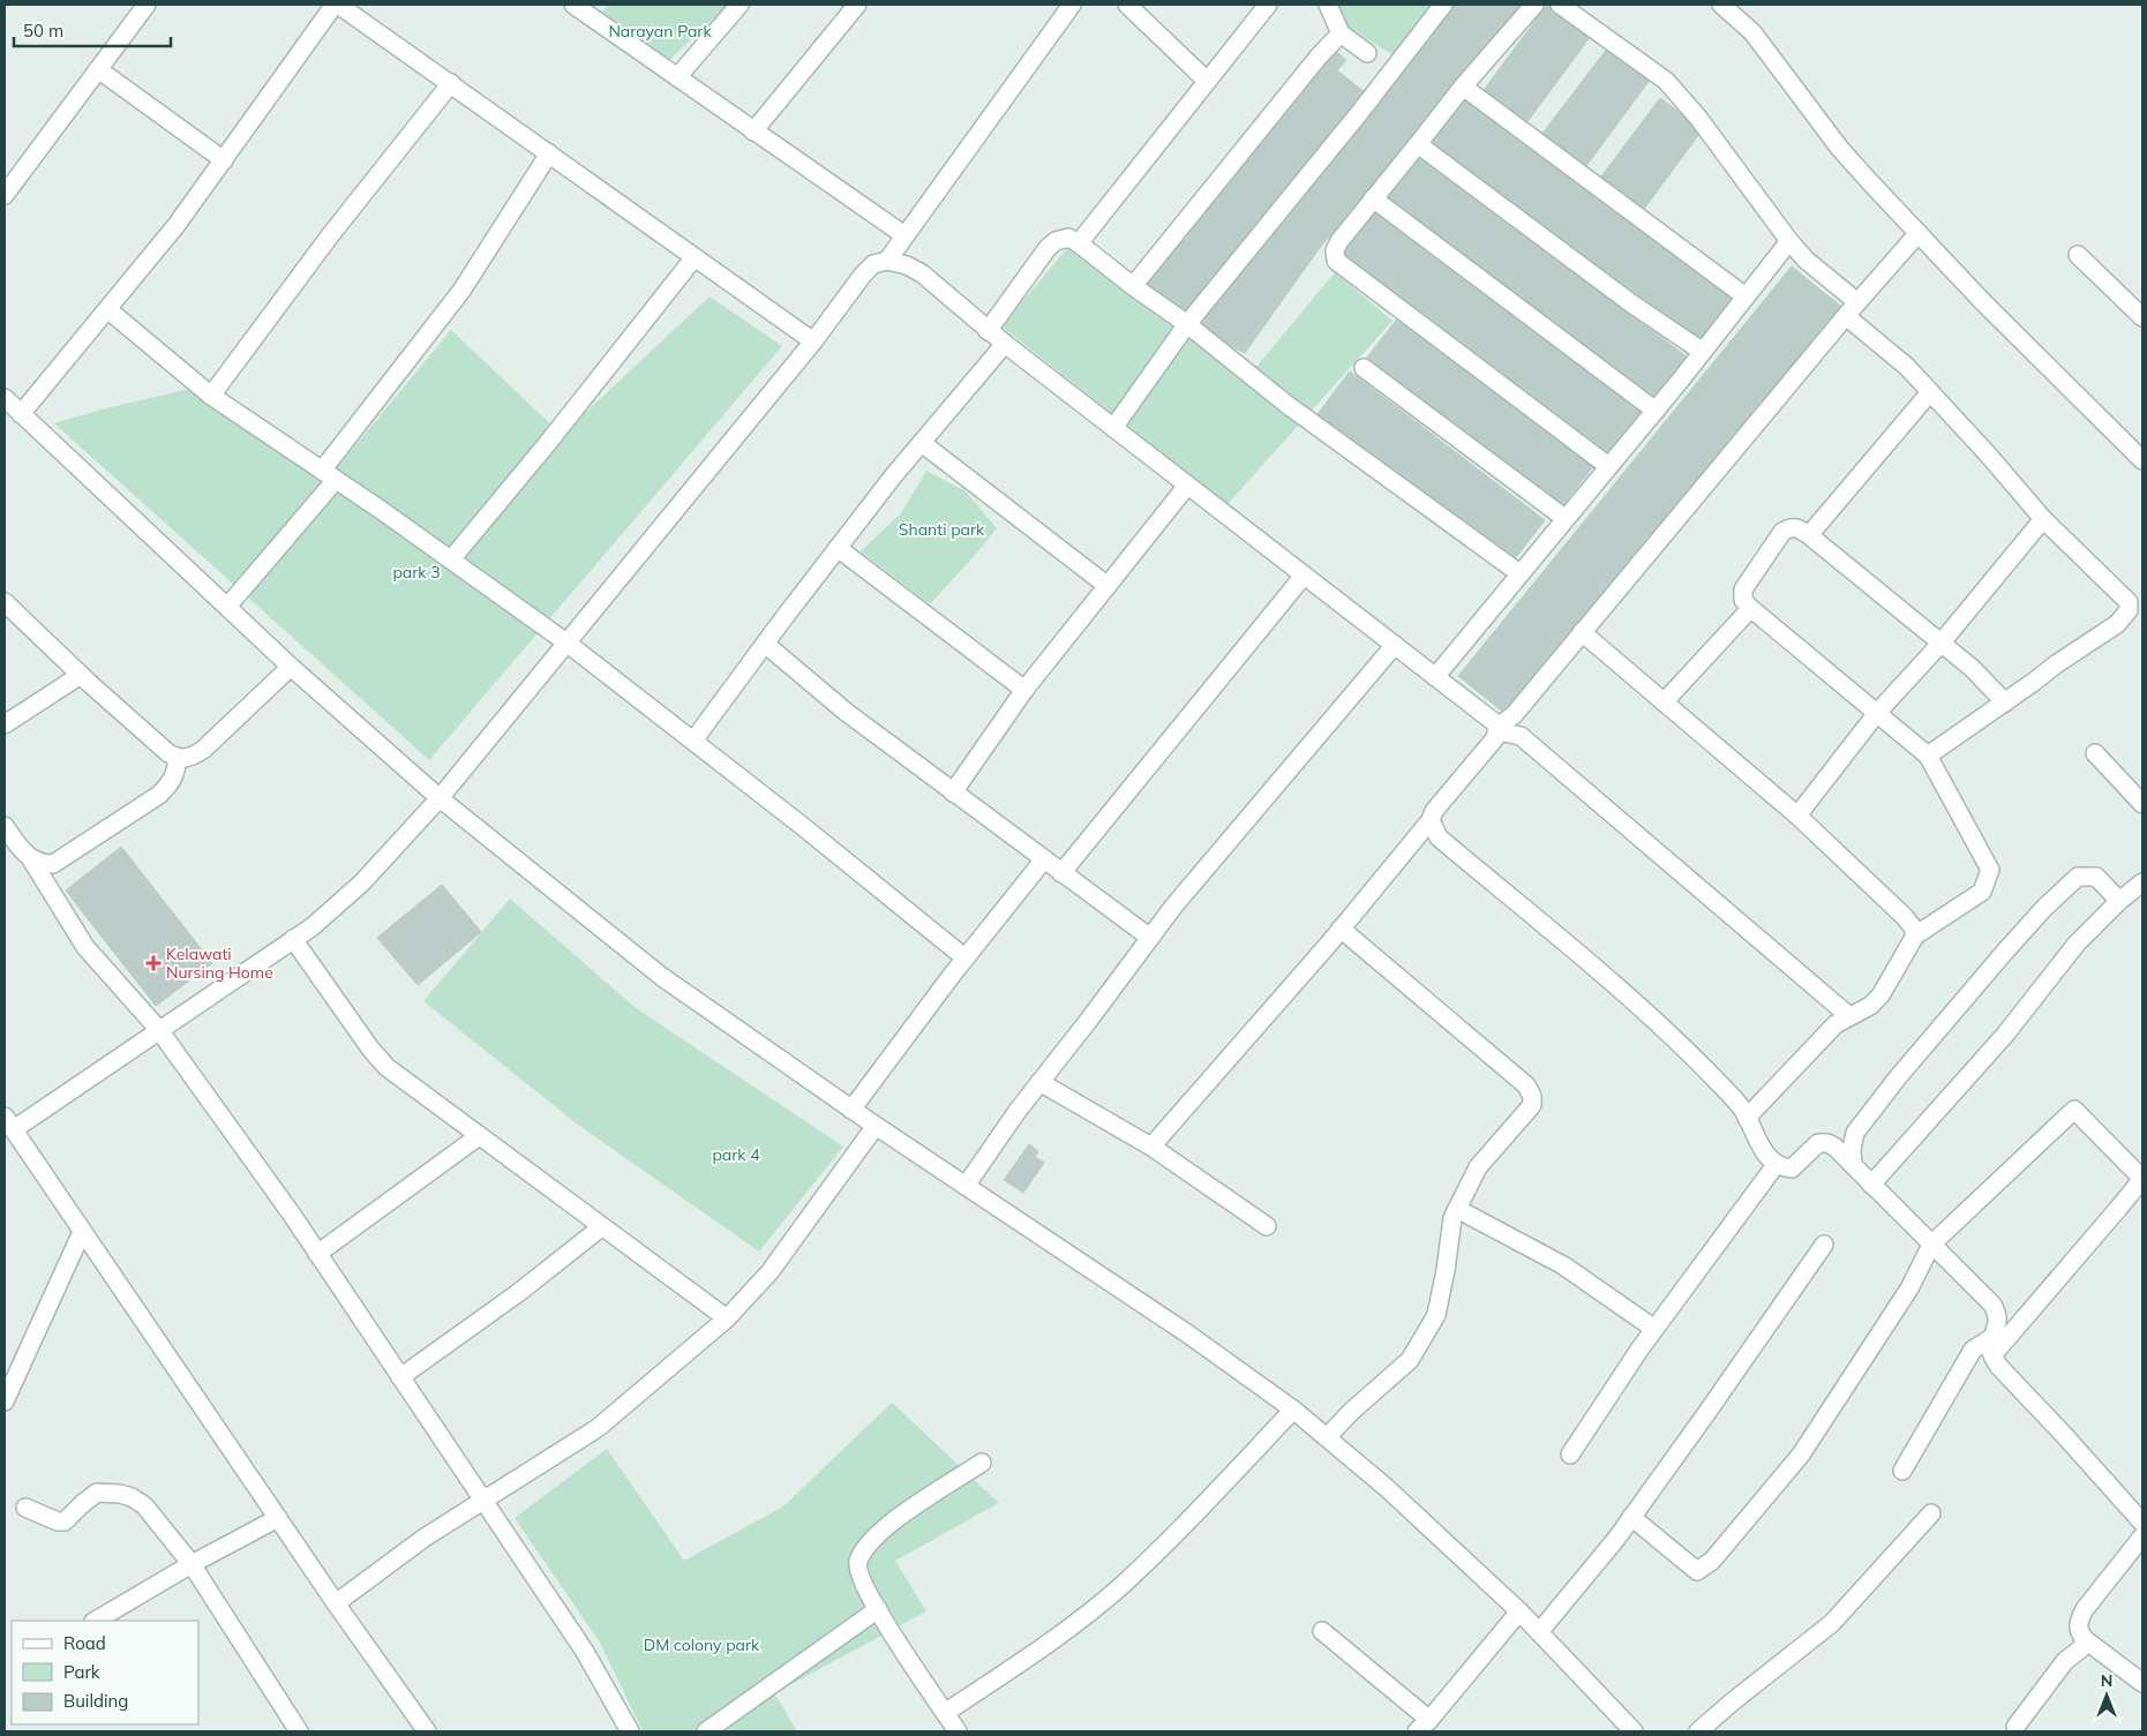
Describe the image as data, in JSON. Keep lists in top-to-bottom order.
{
  "parks": [
    "Narayan Park",
    "Shanti park",
    "park 3",
    "park 4",
    "DM colony park"
  ],
  "places": {
    "health": ["Kelawati Nursing Home"]
  },
  "legend": ["Road", "Park", "Building"],
  "scale_bar": "50 m",
  "north": "top"
}
